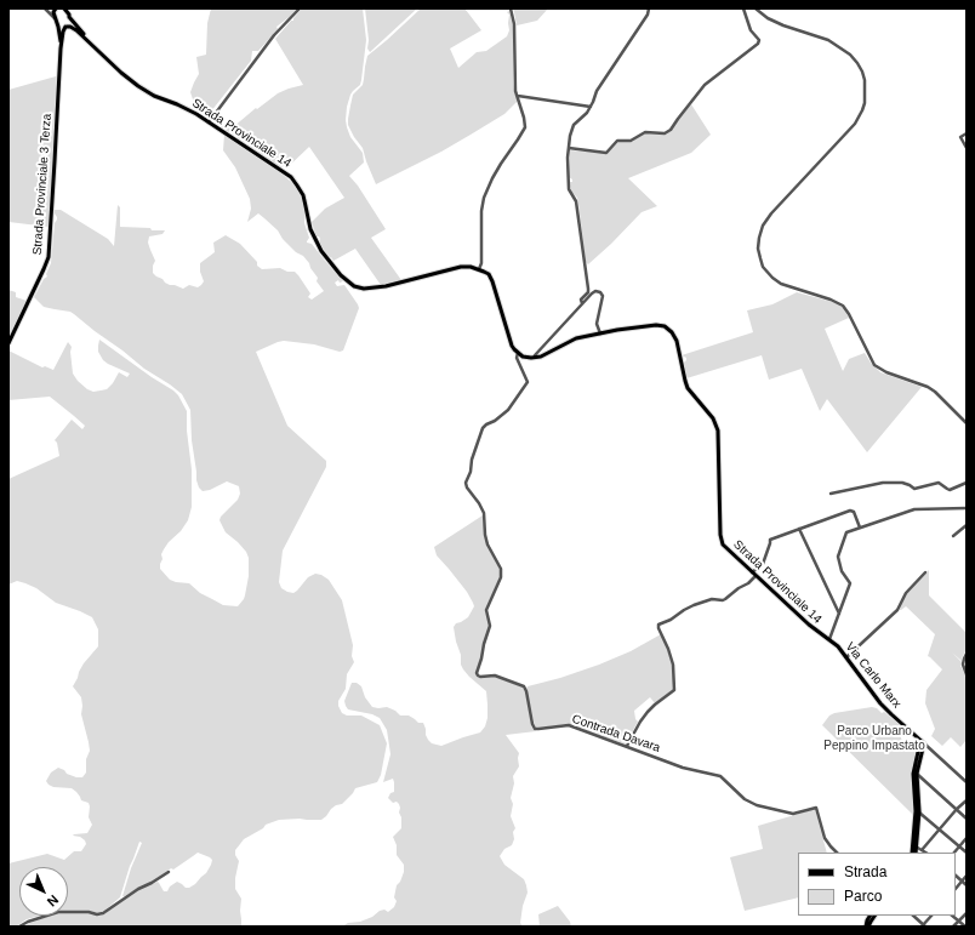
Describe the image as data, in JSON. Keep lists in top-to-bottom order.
{
  "streets": {
    "main road": ["Strada Provinciale 14", "Strada Provinciale 3 Terza", "Via Carlo Marx"],
    "street": ["Contrada Davara"]
  },
  "crossings": [
    ["Strada Provinciale 14", "Via Carlo Marx"]
  ],
  "parks": ["Parco Urbano Peppino Impastato"],
  "legend": ["Strada", "Parco"],
  "north": "bottom right"
}
